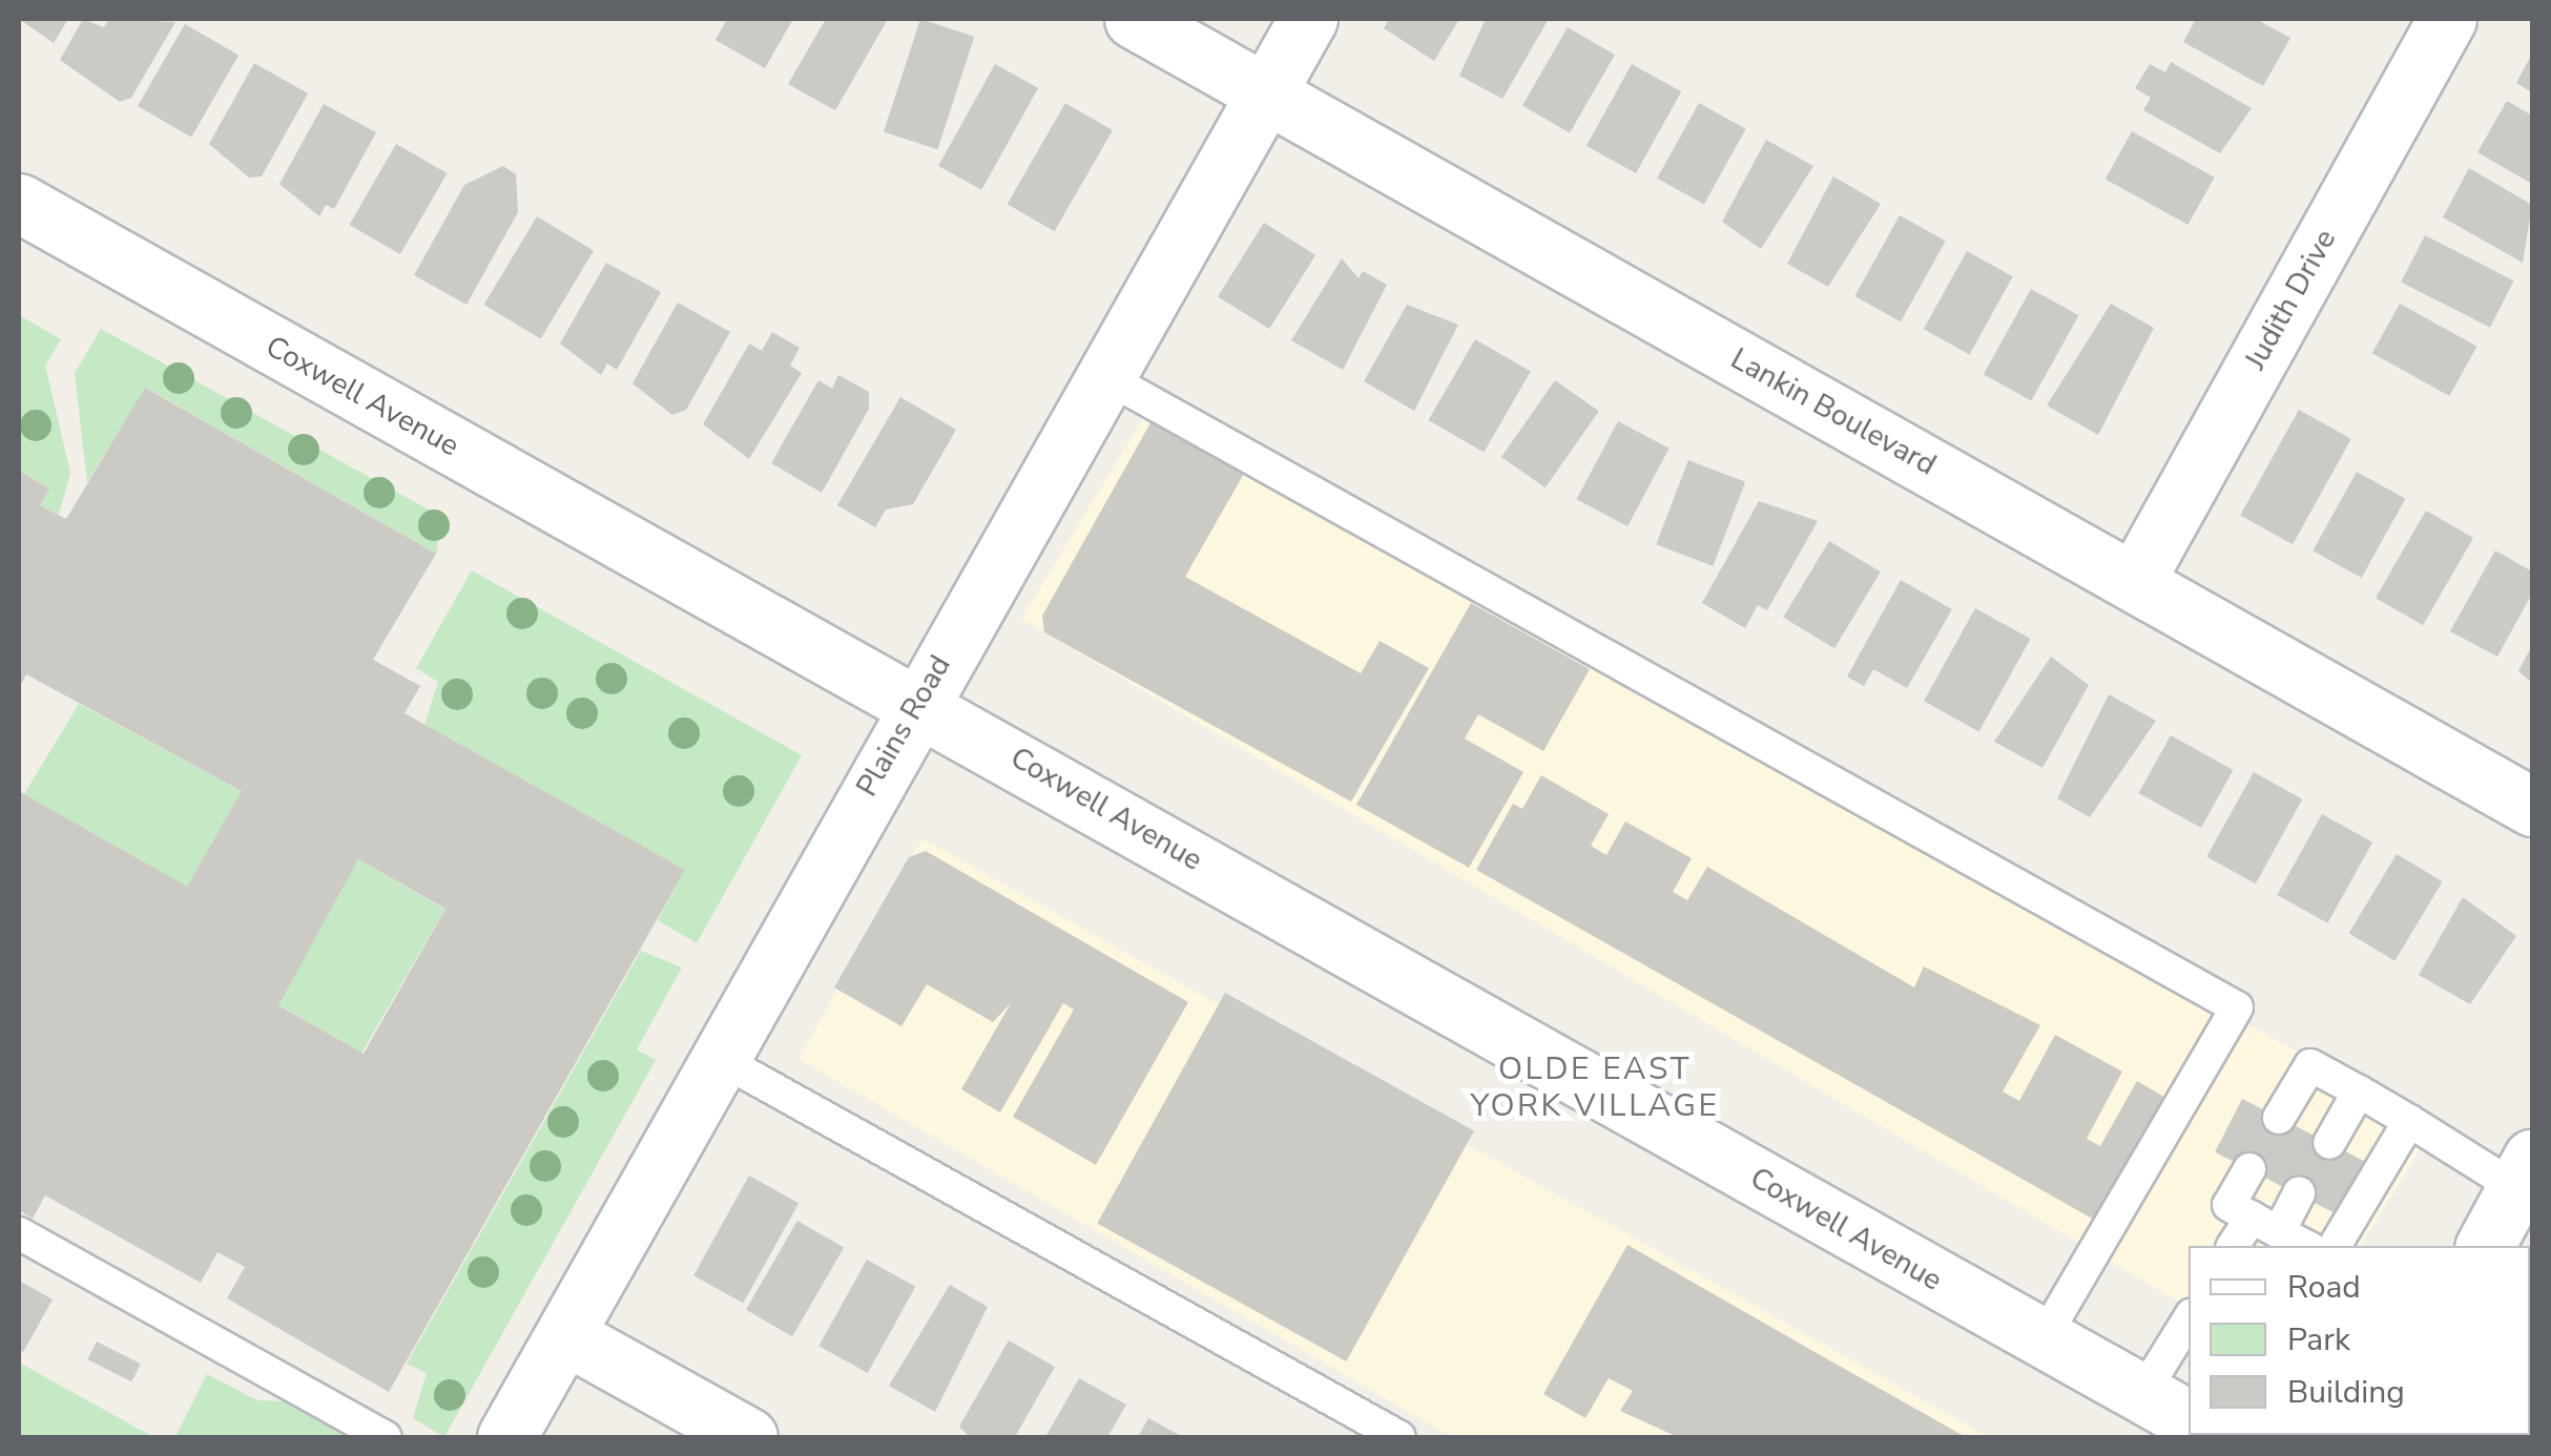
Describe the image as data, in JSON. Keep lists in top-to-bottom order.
{
  "streets": {
    "street": [
      "Judith Drive",
      "Coxwell Avenue",
      "Lankin Boulevard",
      "Plains Road"
    ]
  },
  "crossings": [
    ["Judith Drive", "Lankin Boulevard"],
    ["Coxwell Avenue", "Plains Road"],
    ["Lankin Boulevard", "Plains Road"]
  ],
  "districts": ["OLDE EAST YORK VILLAGE"],
  "legend": ["Road", "Park", "Building"]
}
